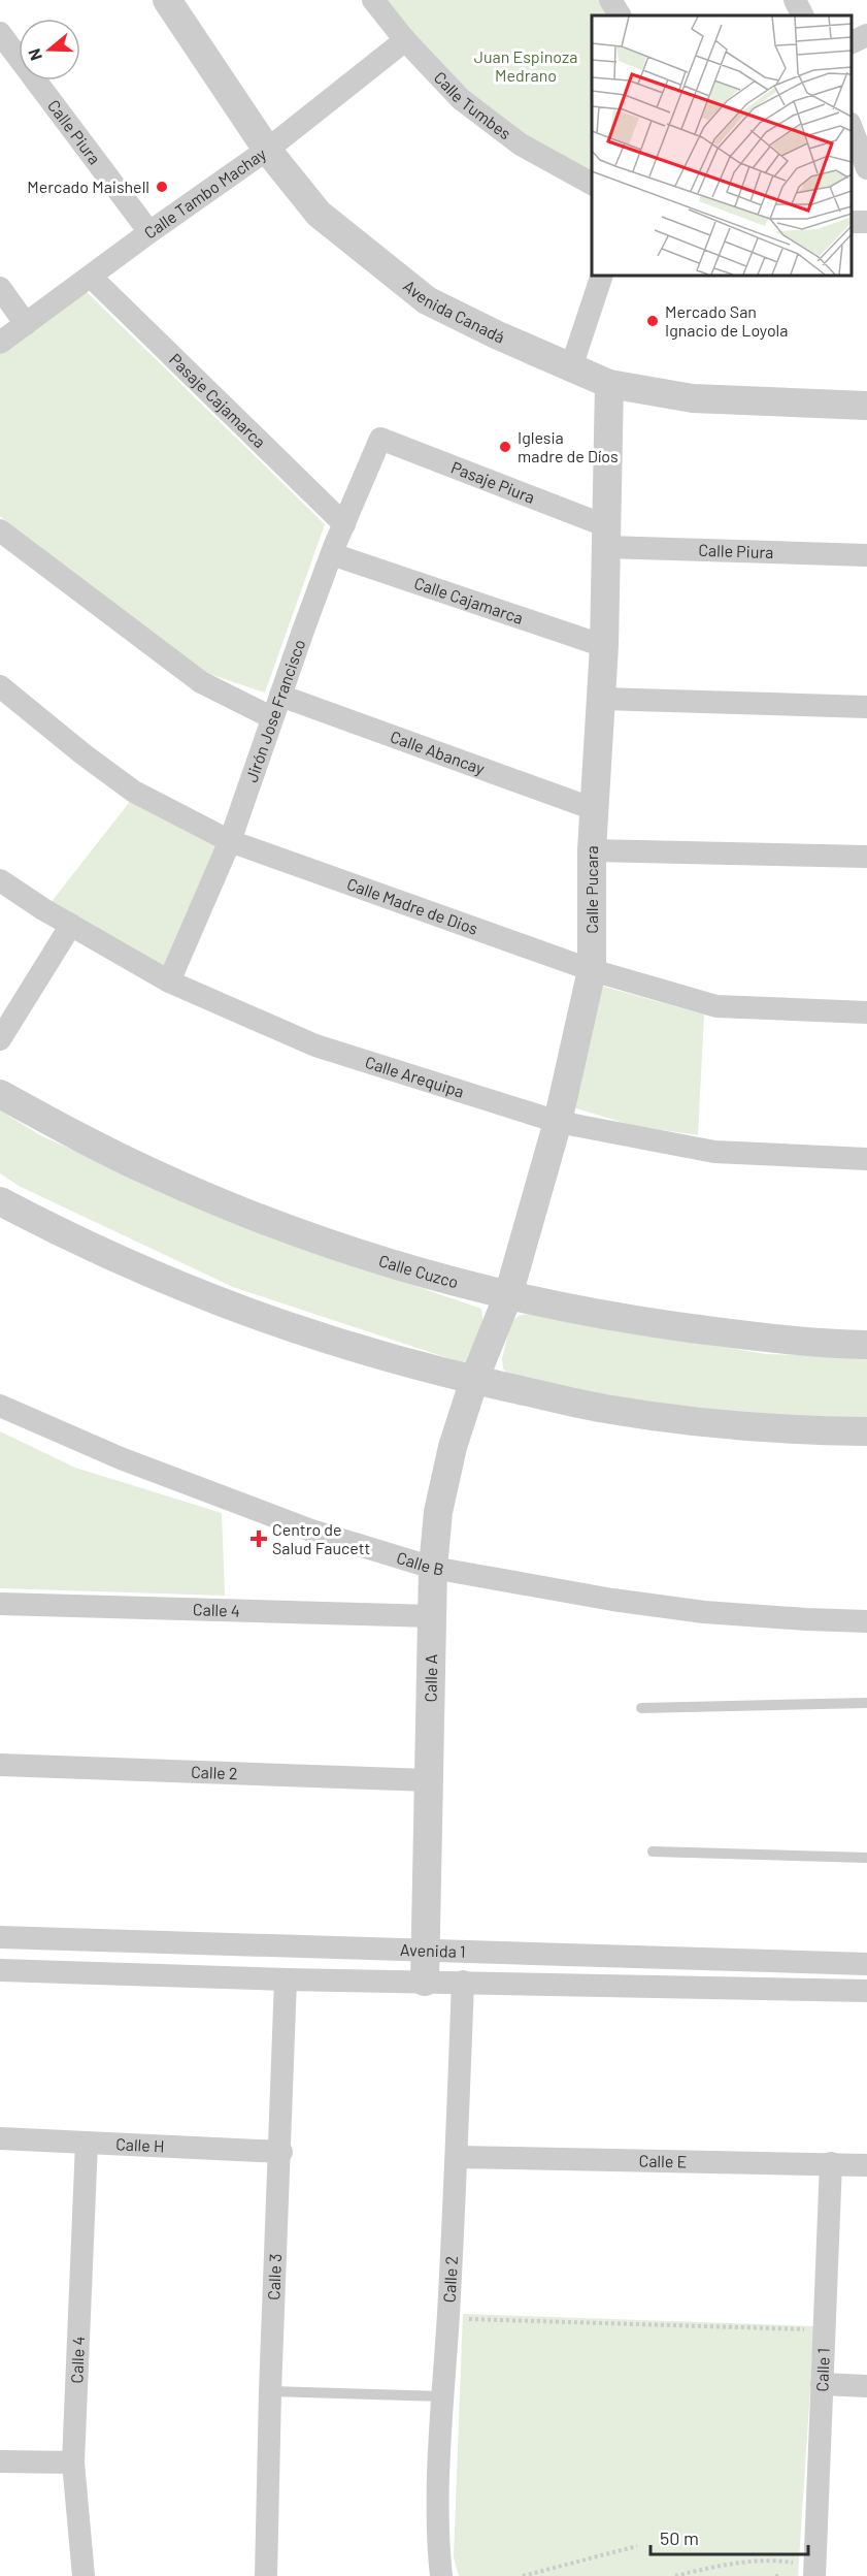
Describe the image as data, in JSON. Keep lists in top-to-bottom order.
{
  "streets": {
    "street": [
      "Calle Tumbes",
      "Calle Piura",
      "Calle Tambo Machay",
      "Avenida Canadá",
      "Pasaje Cajamarca",
      "Pasaje Piura",
      "Calle Cajamarca",
      "Jirón Jose Francisco",
      "Calle Abancay",
      "Calle Pucara",
      "Calle Madre de Dios",
      "Calle Arequipa",
      "Calle Cuzco",
      "Calle B",
      "Calle 4",
      "Calle A",
      "Calle 2",
      "Avenida 1",
      "Calle H",
      "Calle E",
      "Calle 3",
      "Calle 1"
    ]
  },
  "crossings": [
    ["Calle Tumbes", "Calle Tambo Machay"],
    ["Calle Piura", "Calle Tambo Machay"],
    ["Calle Piura", "Pasaje Piura"],
    ["Calle Piura", "Calle Pucara"],
    ["Calle Tambo Machay", "Avenida Canadá"],
    ["Calle Tambo Machay", "Pasaje Cajamarca"],
    ["Avenida Canadá", "Calle Pucara"],
    ["Pasaje Cajamarca", "Jirón Jose Francisco"],
    ["Pasaje Piura", "Jirón Jose Francisco"],
    ["Pasaje Piura", "Calle Pucara"],
    ["Calle Cajamarca", "Jirón Jose Francisco"],
    ["Calle Cajamarca", "Calle Pucara"],
    ["Jirón Jose Francisco", "Calle Abancay"],
    ["Jirón Jose Francisco", "Calle Madre de Dios"],
    ["Jirón Jose Francisco", "Calle Arequipa"],
    ["Calle Abancay", "Calle Pucara"],
    ["Calle Pucara", "Calle Madre de Dios"],
    ["Calle Pucara", "Calle Arequipa"],
    ["Calle Pucara", "Calle Cuzco"],
    ["Calle Pucara", "Calle A"],
    ["Calle B", "Calle A"],
    ["Calle 4", "Calle A"],
    ["Calle 4", "Calle H"],
    ["Calle A", "Calle 2"],
    ["Calle A", "Avenida 1"],
    ["Calle 2", "Avenida 1"],
    ["Calle 2", "Calle E"],
    ["Avenida 1", "Calle 3"],
    ["Calle H", "Calle 3"],
    ["Calle E", "Calle 1"]
  ],
  "parks": ["Juan Espinoza Medrano"],
  "places": {
    "other": ["Mercado Maishell", "Mercado San Ignacio de Loyola", "Iglesia madre de Díos"],
    "health": ["Centro de Salud Faucett"]
  },
  "scale_bar": "50 m",
  "north": "left"
}
